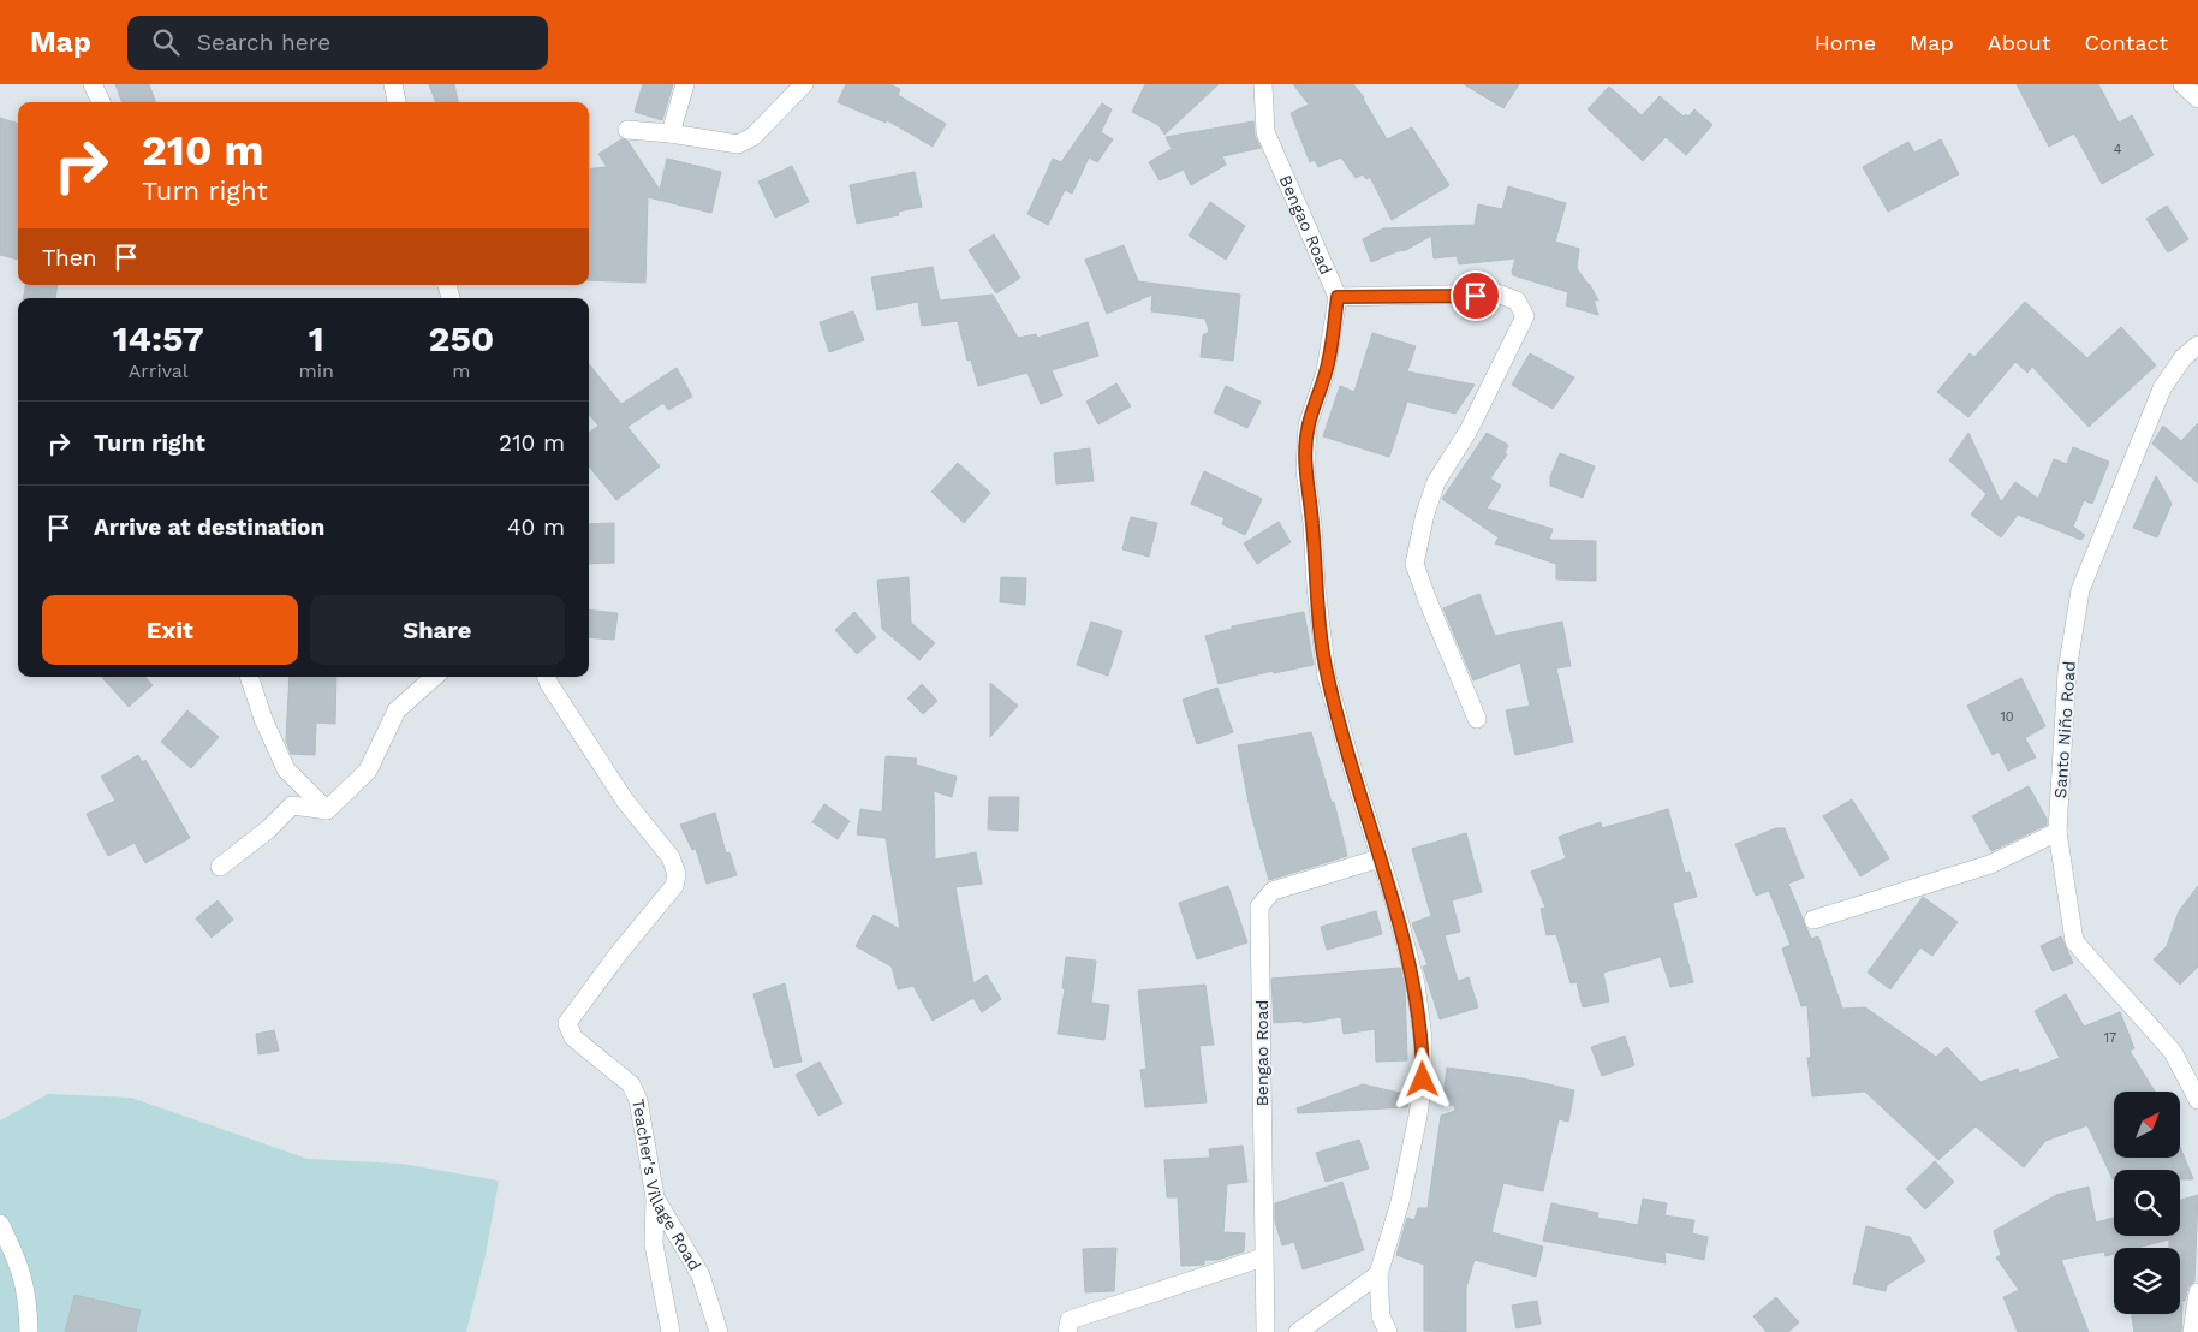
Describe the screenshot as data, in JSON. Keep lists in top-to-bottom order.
{
  "streets": {
    "street": ["Bengao Road", "Santo Niño Road", "Teacher's Village Road"]
  },
  "house_numbers": ["4", "10", "17"],
  "north": "top right",
  "page": {
    "header": "Map",
    "search": "Search here",
    "nav": [
      "Home",
      "Map",
      "About",
      "Contact"
    ],
    "turn": ["210 m", "Turn right"],
    "then": "Then",
    "eta": [
      "14:57",
      "Arrival",
      "1",
      "min",
      "250",
      "m"
    ],
    "list": [
      {
        "name": "Turn right",
        "value": "210 m"
      },
      {
        "name": "Arrive at destination",
        "value": "40 m"
      }
    ],
    "buttons": ["Exit", "Share"]
  }
}
